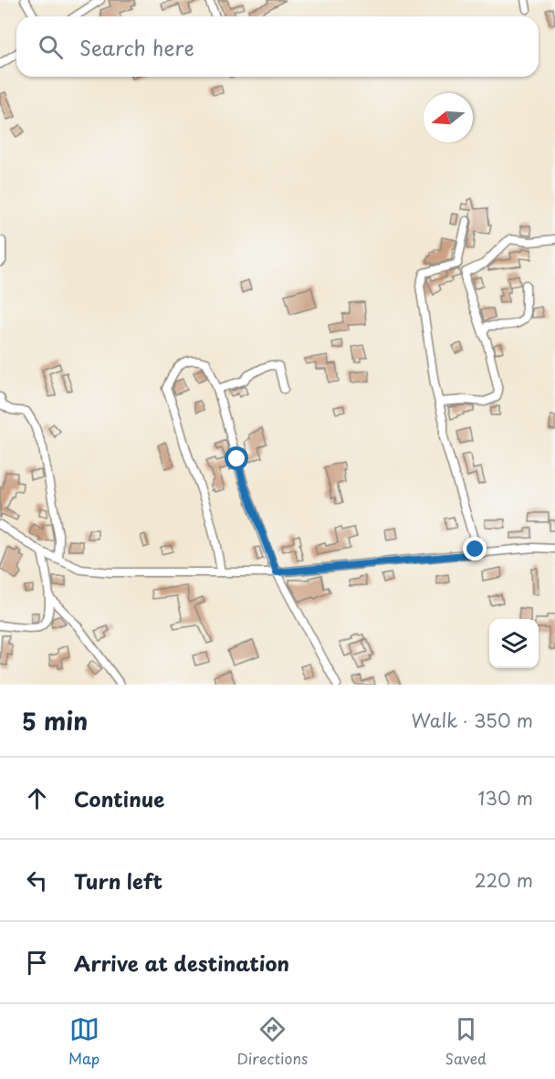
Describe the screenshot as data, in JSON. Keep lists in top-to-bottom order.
{
  "north": "left",
  "page": {
    "search": "Search here",
    "heading": ["5 min", "Walk · 350 m"],
    "list": [
      ["Continue", "130 m"],
      ["Turn left", "220 m"],
      "Arrive at destination"
    ],
    "nav": ["Map", "Directions", "Saved"]
  }
}
